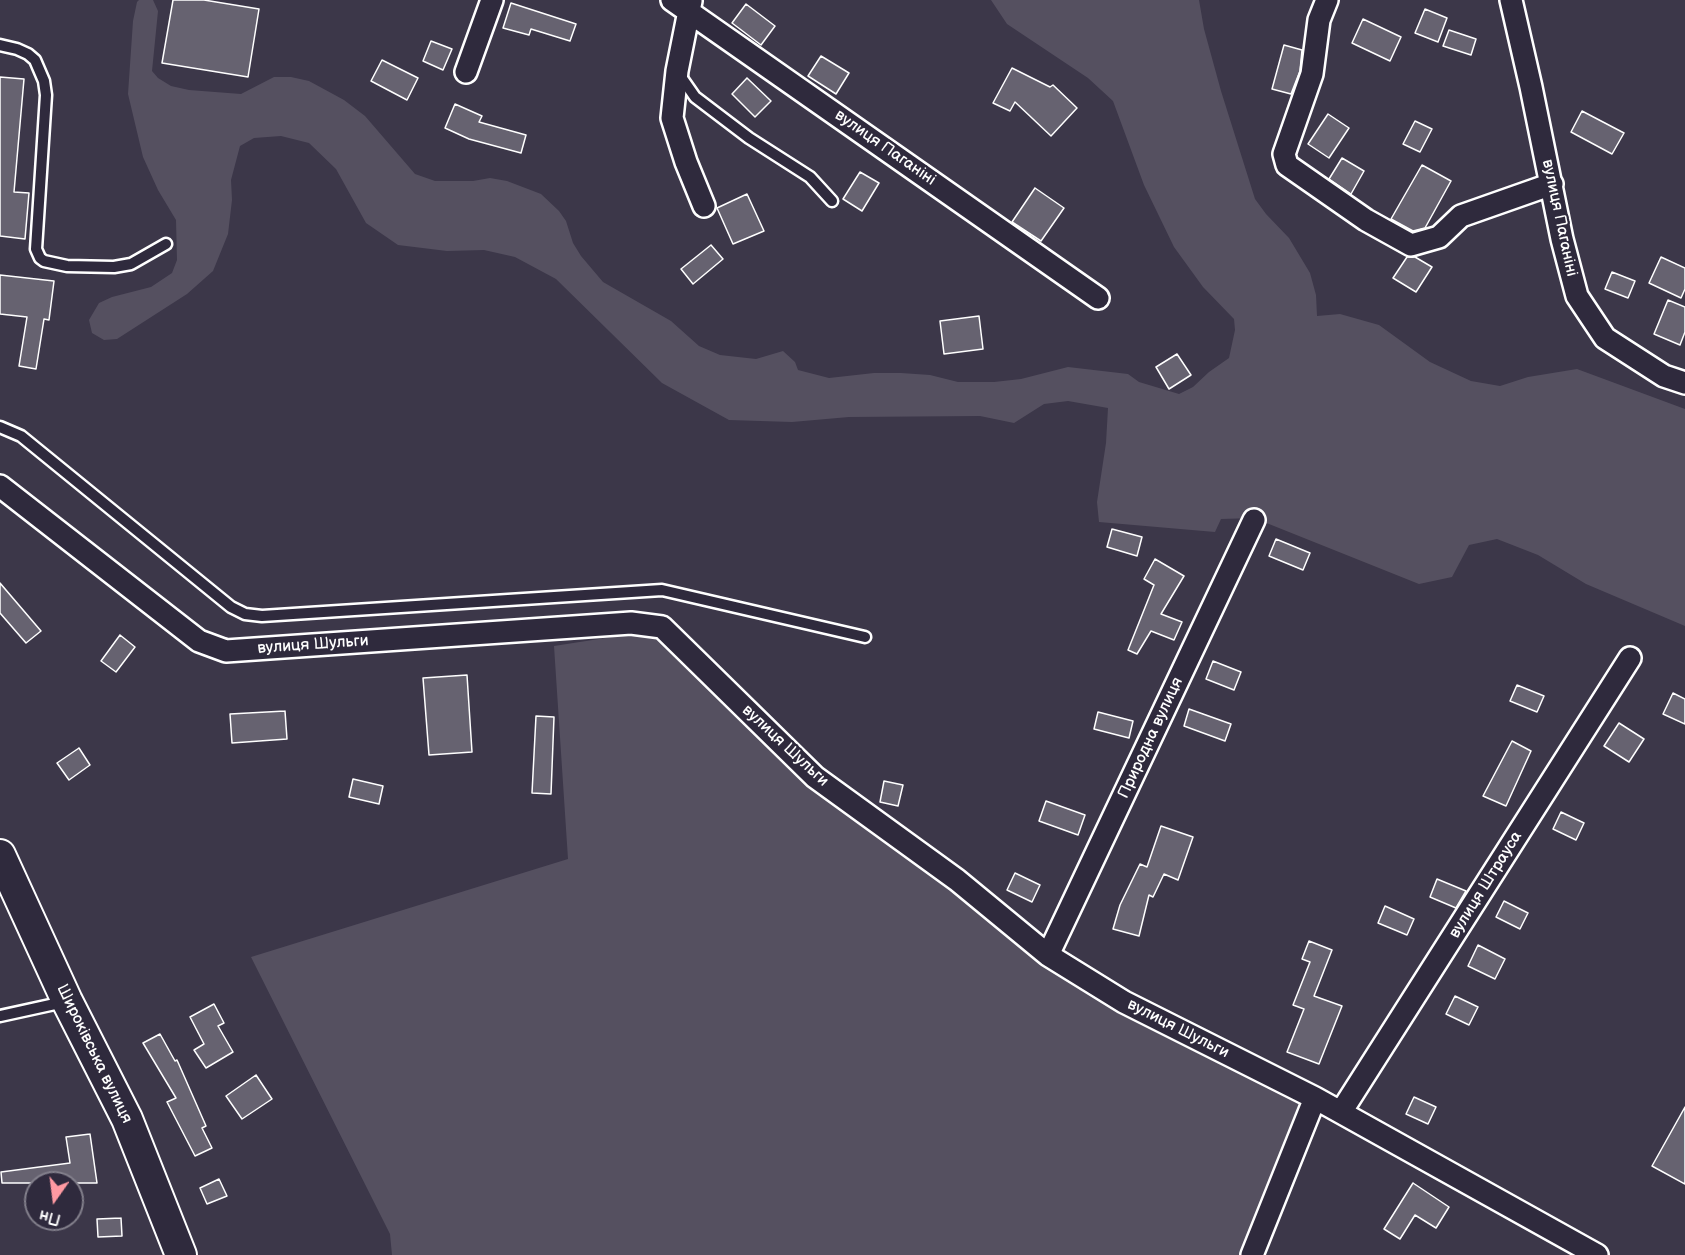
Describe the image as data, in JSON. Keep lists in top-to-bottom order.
{
  "streets": {
    "main road": ["Широківська вулиця"],
    "street": [
      "вулиця Паганіні",
      "вулиця Шульги",
      "Природна вулиця",
      "вулиця Штрауса"
    ]
  },
  "crossings": [
    ["вулиця Шульги", "Природна вулиця"],
    ["вулиця Шульги", "вулиця Штрауса"]
  ],
  "north": "bottom"
}
